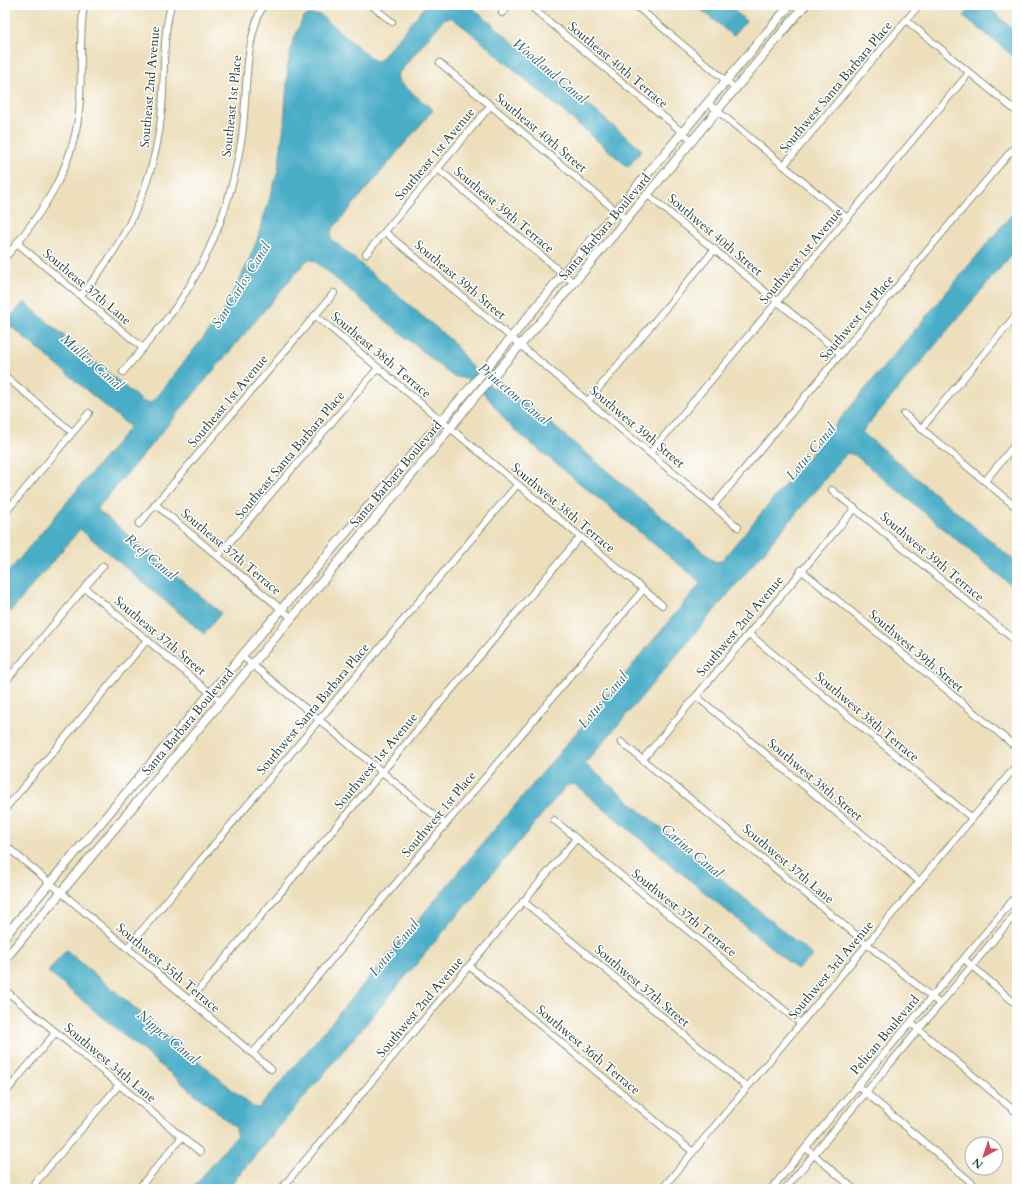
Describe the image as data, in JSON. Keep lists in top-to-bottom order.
{
  "streets": {
    "main road": ["Santa Barbara Boulevard"],
    "street": [
      "Southeast 40th Terrace",
      "Southeast 2nd Avenue",
      "Southwest Santa Barbara Place",
      "Southeast 1st Place",
      "Southeast 40th Street",
      "Southeast 1st Avenue",
      "Southeast 39th Terrace",
      "Southwest 40th Street",
      "Southwest 1st Avenue",
      "Southeast 39th Street",
      "Southeast 37th Lane",
      "Southwest 1st Place",
      "Southeast 38th Terrace",
      "Southwest 39th Street",
      "Southeast Santa Barbara Place",
      "Southwest 38th Terrace",
      "Southeast 37th Terrace",
      "Southwest 39th Terrace",
      "Southwest 2nd Avenue",
      "Southeast 37th Street",
      "Southwest 38th Street",
      "Southwest 37th Lane",
      "Southwest 37th Terrace",
      "Southwest 35th Terrace",
      "Southwest 3rd Avenue",
      "Southwest 37th Street",
      "Pelican Boulevard",
      "Southwest 36th Terrace",
      "Southwest 34th Lane"
    ]
  },
  "crossings": [
    ["Southeast 40th Terrace", "Santa Barbara Boulevard"],
    ["Southeast 2nd Avenue", "Southeast 37th Lane"],
    ["Southwest Santa Barbara Place", "Southwest 38th Terrace"],
    ["Southwest Santa Barbara Place", "Southwest 35th Terrace"],
    ["Southeast 1st Place", "Southeast 37th Lane"],
    ["Southeast 40th Street", "Southeast 1st Avenue"],
    ["Southeast 40th Street", "Santa Barbara Boulevard"],
    ["Southeast 1st Avenue", "Southeast 39th Terrace"],
    ["Southeast 1st Avenue", "Southeast 39th Street"],
    ["Southeast 1st Avenue", "Southeast 38th Terrace"],
    ["Southeast 1st Avenue", "Southeast 37th Terrace"],
    ["Southeast 39th Terrace", "Santa Barbara Boulevard"],
    ["Santa Barbara Boulevard", "Southwest 40th Street"],
    ["Santa Barbara Boulevard", "Southeast 39th Street"],
    ["Santa Barbara Boulevard", "Southeast 38th Terrace"],
    ["Santa Barbara Boulevard", "Southwest 39th Street"],
    ["Santa Barbara Boulevard", "Southwest 38th Terrace"],
    ["Santa Barbara Boulevard", "Southeast 37th Terrace"],
    ["Santa Barbara Boulevard", "Southeast 37th Street"],
    ["Santa Barbara Boulevard", "Southwest 35th Terrace"],
    ["Southwest 40th Street", "Southwest 1st Avenue"],
    ["Southwest 40th Street", "Southwest 1st Place"],
    ["Southwest 1st Avenue", "Southwest 39th Street"],
    ["Southwest 1st Avenue", "Southwest 38th Terrace"],
    ["Southwest 1st Avenue", "Southwest 35th Terrace"],
    ["Southeast 39th Street", "Southwest 39th Street"],
    ["Southwest 1st Place", "Southwest 39th Street"],
    ["Southwest 1st Place", "Southwest 38th Terrace"],
    ["Southwest 1st Place", "Southwest 35th Terrace"],
    ["Southeast 38th Terrace", "Southeast Santa Barbara Place"],
    ["Southeast 38th Terrace", "Southwest 38th Terrace"],
    ["Southwest 39th Street", "Southwest 2nd Avenue"],
    ["Southeast Santa Barbara Place", "Southeast 37th Terrace"],
    ["Southwest 38th Terrace", "Southwest 2nd Avenue"],
    ["Southwest 38th Terrace", "Southwest 3rd Avenue"],
    ["Southwest 39th Terrace", "Southwest 2nd Avenue"],
    ["Southwest 2nd Avenue", "Southwest 38th Street"],
    ["Southwest 2nd Avenue", "Southwest 37th Lane"],
    ["Southwest 2nd Avenue", "Southwest 37th Terrace"],
    ["Southwest 2nd Avenue", "Southwest 37th Street"],
    ["Southwest 2nd Avenue", "Southwest 36th Terrace"],
    ["Southwest 38th Street", "Southwest 3rd Avenue"],
    ["Southwest 37th Lane", "Southwest 3rd Avenue"],
    ["Southwest 37th Lane", "Pelican Boulevard"],
    ["Southwest 37th Terrace", "Southwest 3rd Avenue"],
    ["Southwest 3rd Avenue", "Southwest 37th Street"],
    ["Southwest 3rd Avenue", "Southwest 36th Terrace"]
  ],
  "water": [
    "Woodland Canal",
    "San Carlos Canal",
    "Mullen Canal",
    "Princeton Canal",
    "Lotus Canal",
    "Reef Canal",
    "Carina Canal",
    "Nipper Canal"
  ],
  "north": "bottom left"
}
